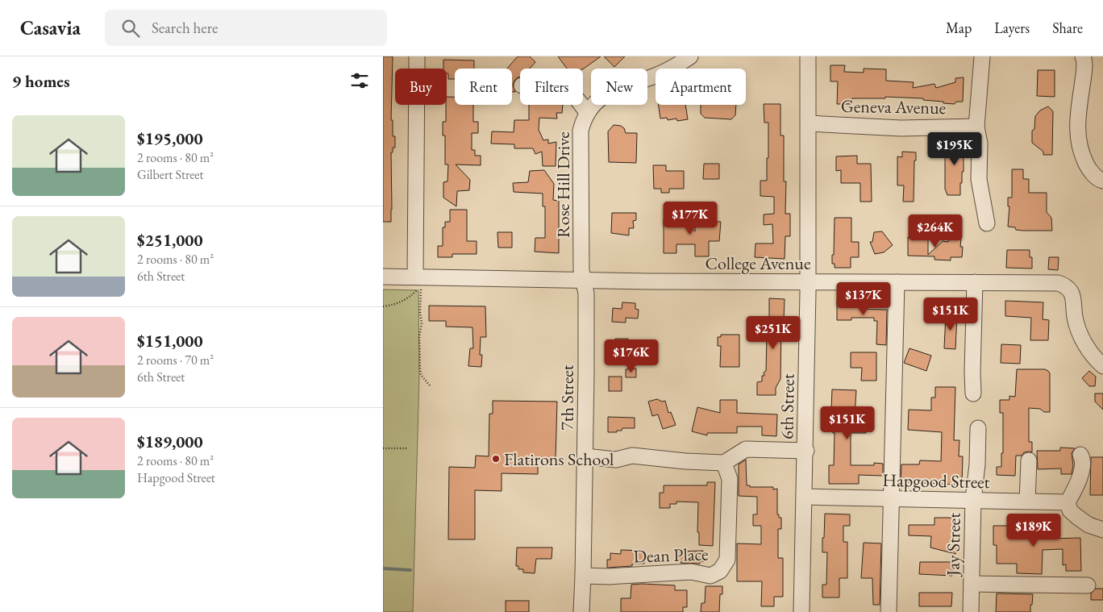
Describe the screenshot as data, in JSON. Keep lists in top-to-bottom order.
{
  "streets": {
    "street": [
      "Geneva Avenue",
      "Rose Hill Drive",
      "College Avenue",
      "7th Street",
      "6th Street",
      "Hapgood Street",
      "Jay Street",
      "Dean Place"
    ]
  },
  "crossings": [
    ["Geneva Avenue", "6th Street"],
    ["Rose Hill Drive", "College Avenue"],
    ["Rose Hill Drive", "7th Street"],
    ["College Avenue", "7th Street"],
    ["College Avenue", "6th Street"],
    ["7th Street", "Dean Place"],
    ["6th Street", "Hapgood Street"],
    ["Hapgood Street", "Jay Street"]
  ],
  "places": ["Flatirons School"],
  "page": {
    "header": "Casavia",
    "search": "Search here",
    "nav": ["Map", "Layers", "Share"],
    "heading": "9 homes",
    "chip": [
      "Buy",
      "Rent",
      "Filters",
      "New",
      "Apartment"
    ],
    "list": [
      {
        "name": "$195,000",
        "note": "2 rooms · 80 m² · Gilbert Street"
      },
      {
        "name": "$251,000",
        "note": "2 rooms · 80 m² · 6th Street"
      },
      {
        "name": "$151,000",
        "note": "2 rooms · 70 m² · 6th Street"
      },
      {
        "name": "$189,000",
        "note": "2 rooms · 80 m² · Hapgood Street"
      }
    ],
    "price": [
      "$195K",
      "$177K",
      "$264K",
      "$137K",
      "$151K",
      "$251K",
      "$176K",
      "$151K",
      "$189K"
    ]
  }
}
